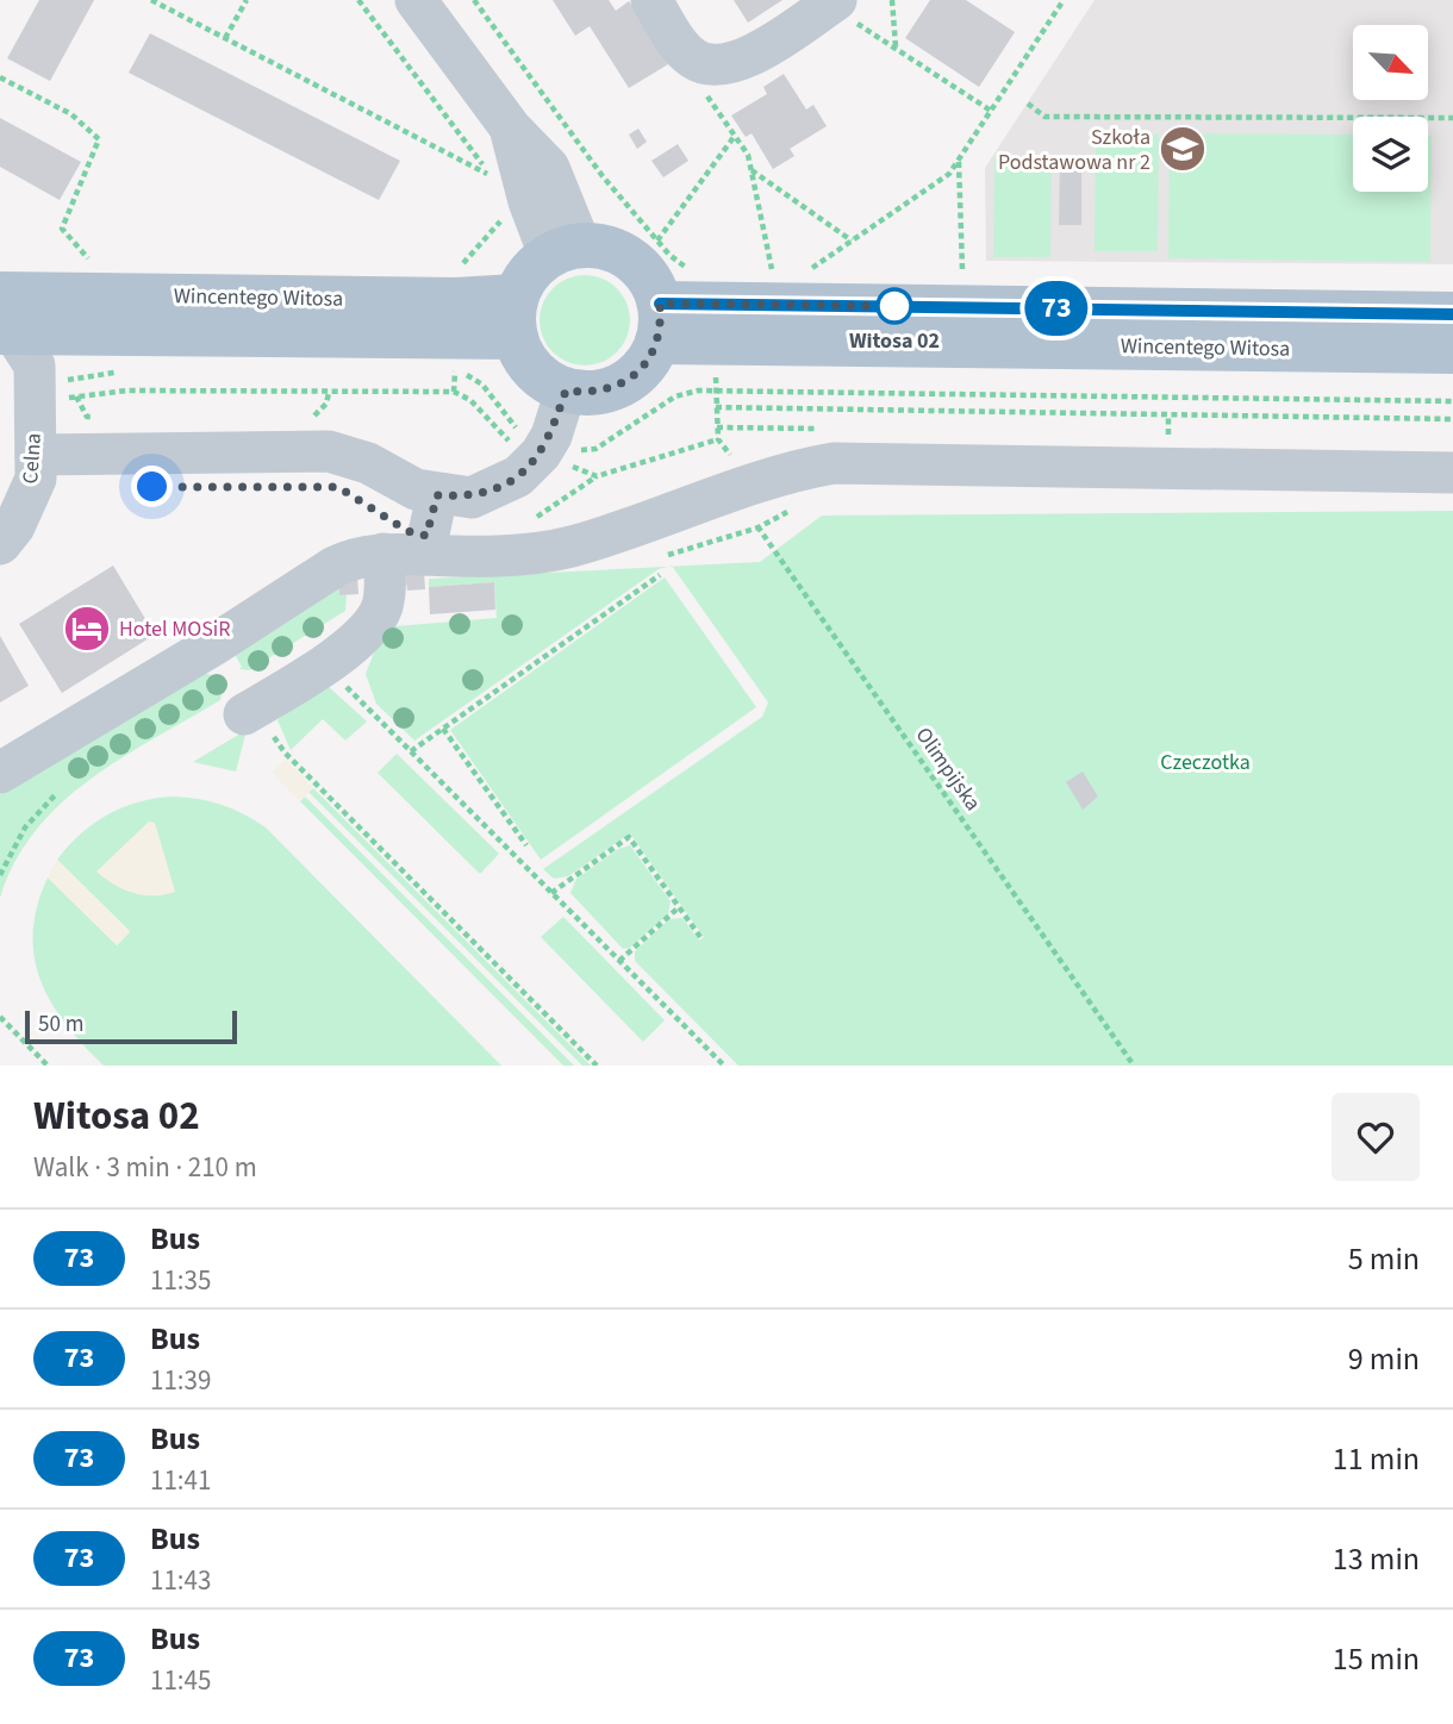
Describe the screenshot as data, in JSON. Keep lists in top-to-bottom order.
{
  "streets": {
    "main road": ["Wincentego Witosa"],
    "street": ["Celna"],
    "path": ["Olimpijska"]
  },
  "crossings": [
    ["Wincentego Witosa", "Celna"]
  ],
  "parks": ["Czeczotka"],
  "places": {
    "school or university": ["Szkoła Podstawowa nr 2"],
    "other": ["Witosa 02"],
    "hotel": ["Hotel MOSiR"]
  },
  "lines": ["bus line 73"],
  "scale_bar": "50 m",
  "north": "bottom right",
  "page": {
    "on_map": "73",
    "scale": "50 m",
    "heading": ["Witosa 02", "Walk · 3 min · 210 m"],
    "list": [
      {
        "mark": "73",
        "name": "Bus",
        "note": "11:35",
        "value": "5 min"
      },
      {
        "mark": "73",
        "name": "Bus",
        "note": "11:39",
        "value": "9 min"
      },
      {
        "mark": "73",
        "name": "Bus",
        "note": "11:41",
        "value": "11 min"
      },
      {
        "mark": "73",
        "name": "Bus",
        "note": "11:43",
        "value": "13 min"
      },
      {
        "mark": "73",
        "name": "Bus",
        "note": "11:45",
        "value": "15 min"
      }
    ]
  }
}
